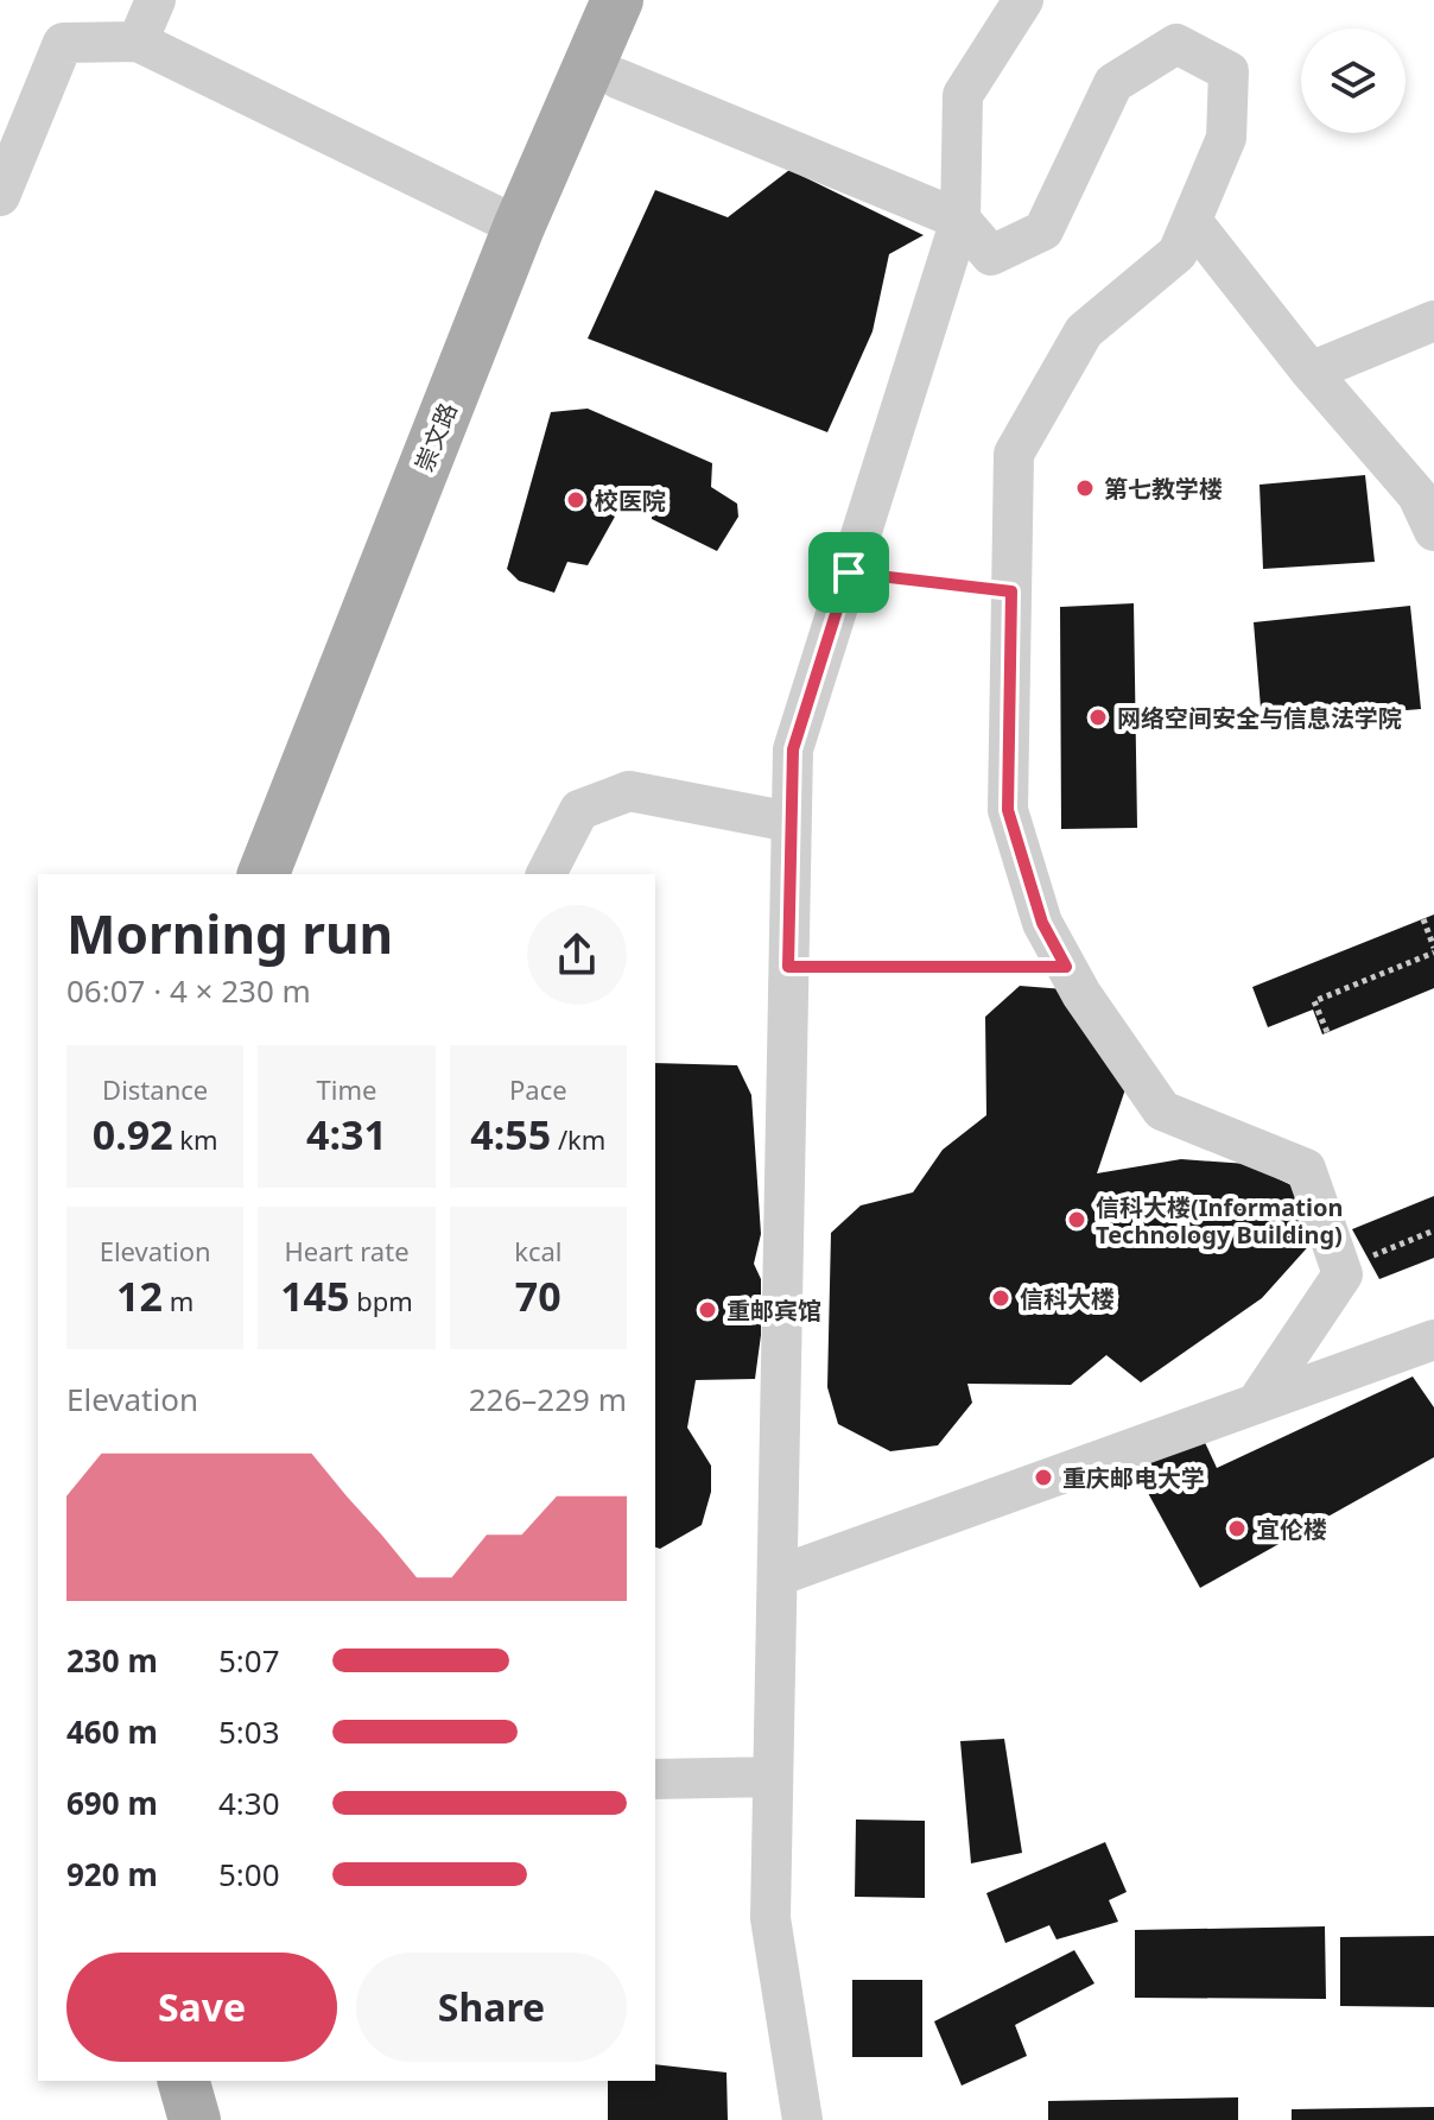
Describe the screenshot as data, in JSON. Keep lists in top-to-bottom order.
{
  "streets": {
    "main road": ["崇文路"]
  },
  "places": [
    "第七教学楼",
    "校医院",
    "网络空间安全与信息法学院",
    "信科大楼(Information Technology Building)",
    "信科大楼",
    "重邮宾馆",
    "重庆邮电大学",
    "宜伦楼"
  ],
  "page": {
    "heading": ["Morning run", "06:07 · 4 × 230 m"],
    "stats": [
      ["Distance", "0.92 km"],
      ["Time", "4:31"],
      ["Pace", "4:55 /km"],
      ["Elevation", "12 m"],
      ["Heart rate", "145 bpm"],
      ["kcal", "70"]
    ],
    "chart": ["Elevation", "226–229 m"],
    "list": [
      {
        "name": "230 m",
        "note": "5:07"
      },
      {
        "name": "460 m",
        "note": "5:03"
      },
      {
        "name": "690 m",
        "note": "4:30"
      },
      {
        "name": "920 m",
        "note": "5:00"
      }
    ],
    "buttons": ["Save", "Share"]
  }
}
